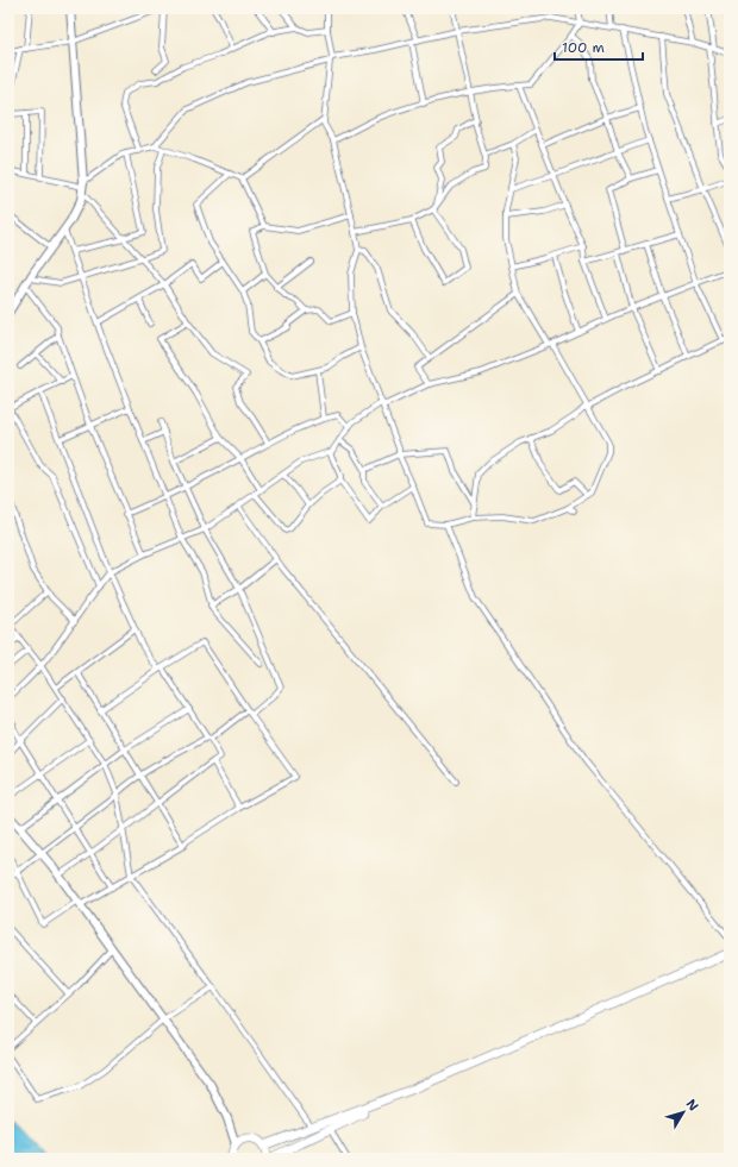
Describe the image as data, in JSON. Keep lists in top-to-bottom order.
{
  "scale_bar": "100 m",
  "north": "top right"
}
